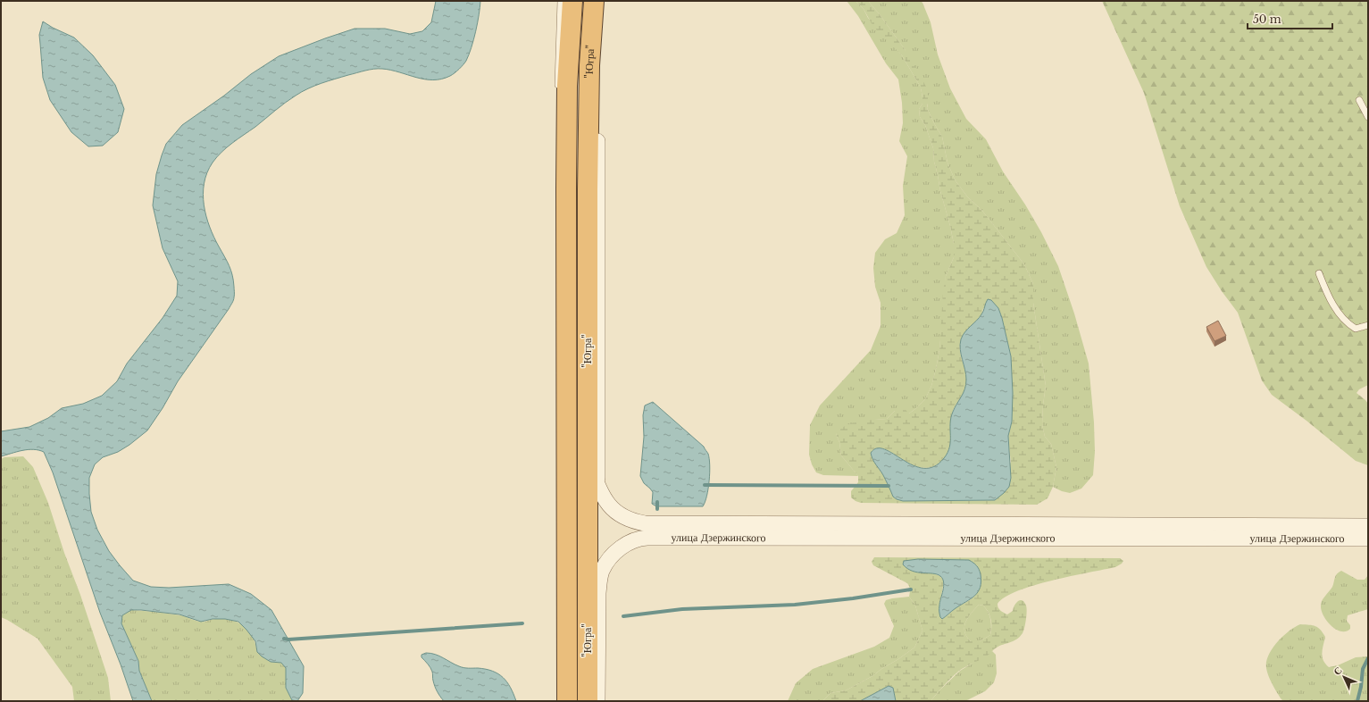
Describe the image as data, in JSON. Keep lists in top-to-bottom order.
{
  "streets": {
    "highway": ["\"Югра\""],
    "street": ["улица Дзержинского"]
  },
  "scale_bar": "50 m",
  "north": "top left"
}
